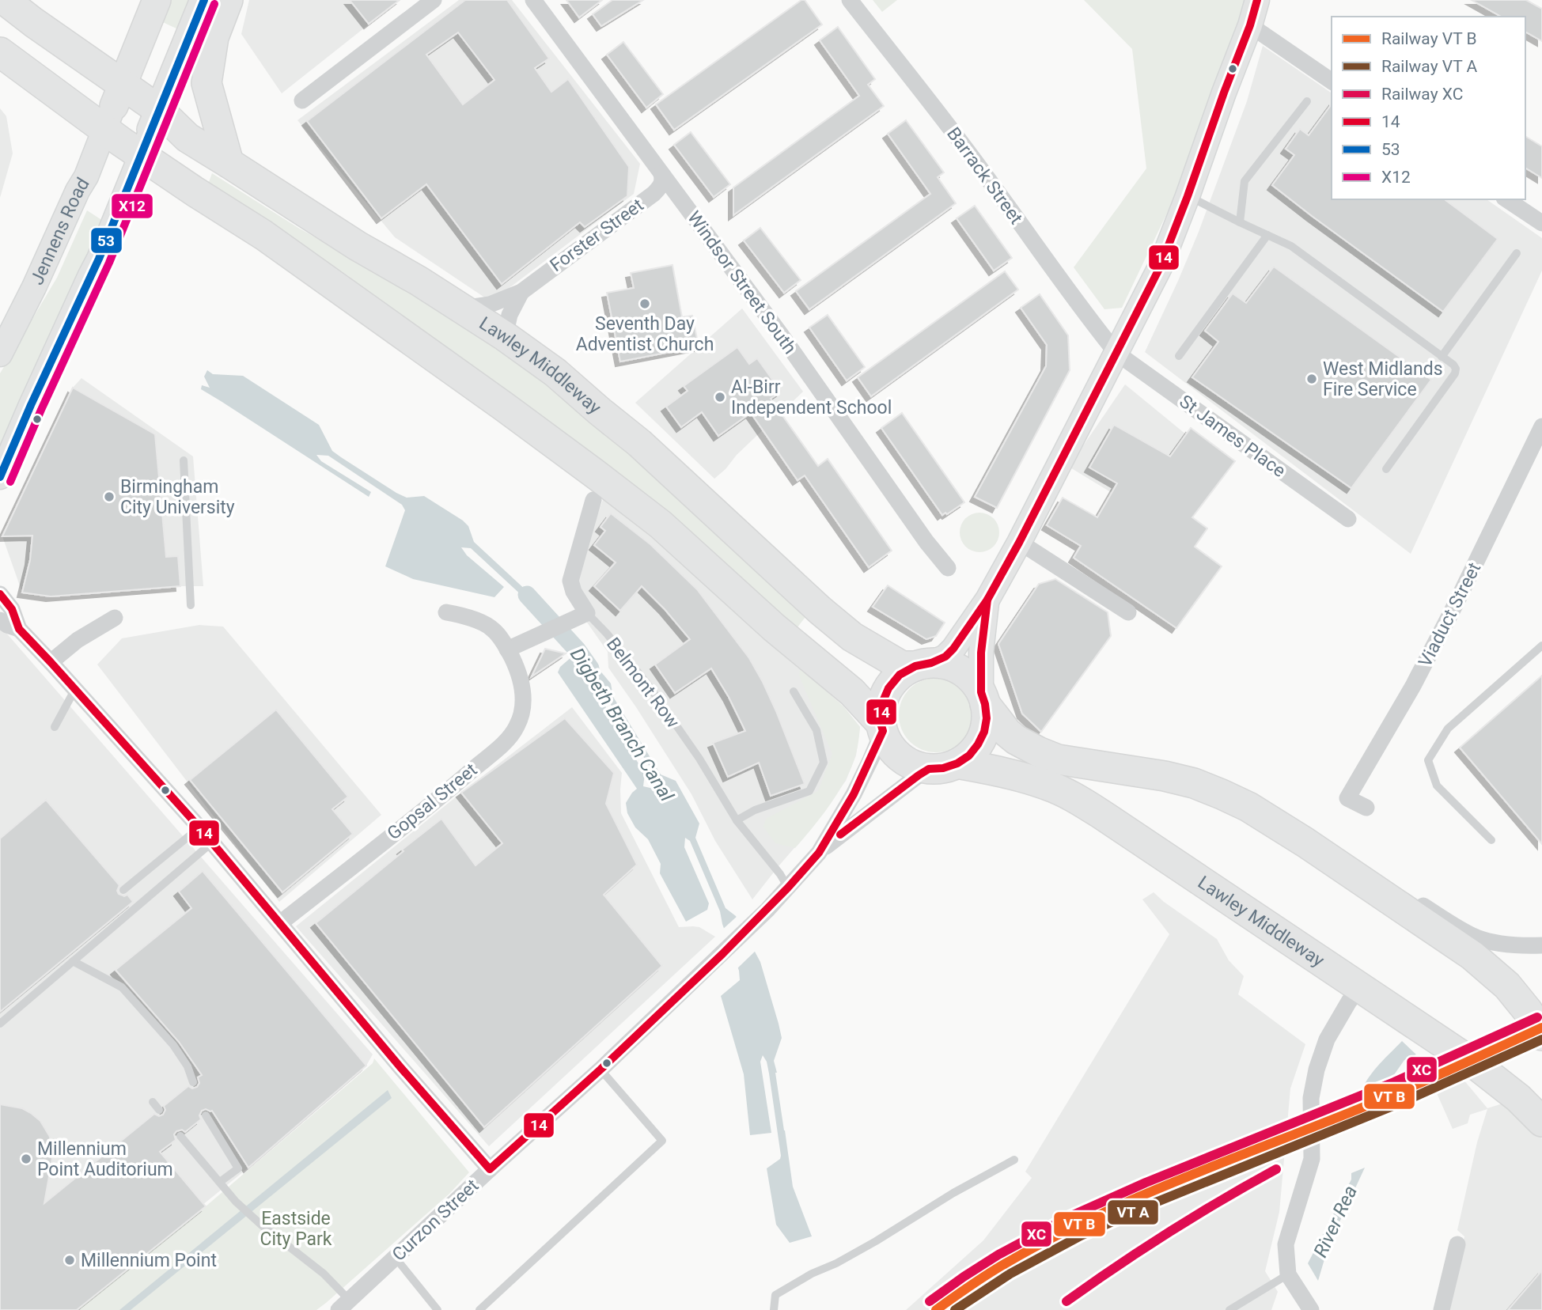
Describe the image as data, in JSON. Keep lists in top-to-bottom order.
{
  "streets": {
    "highway": ["Lawley Middleway"],
    "main road": ["Jennens Road"],
    "street": [
      "Barrack Street",
      "Forster Street",
      "Windsor Street South",
      "St James Place",
      "Viaduct Street",
      "Gopsal Street",
      "Curzon Street"
    ],
    "lane": ["Belmont Row"]
  },
  "crossings": [
    ["Barrack Street", "St James Place"],
    ["Jennens Road", "Lawley Middleway"],
    ["Forster Street", "Windsor Street South"],
    ["Forster Street", "Lawley Middleway"],
    ["Lawley Middleway", "Curzon Street"],
    ["Belmont Row", "Curzon Street"]
  ],
  "water": ["Digbeth Branch Canal", "River Rea"],
  "parks": ["Eastside City Park"],
  "places": [
    "Seventh Day Adventist Church",
    "West Midlands Fire Service",
    "Al-Birr Independent School",
    "Birmingham City University",
    "Millennium Point Auditorium",
    "Millennium Point"
  ],
  "lines": [
    "transit line 14",
    "transit line 53",
    "transit line X12",
    "rail line XC"
  ],
  "legend": [
    "Railway VT B",
    "Railway VT A",
    "Railway XC",
    "14",
    "53",
    "X12"
  ]
}
